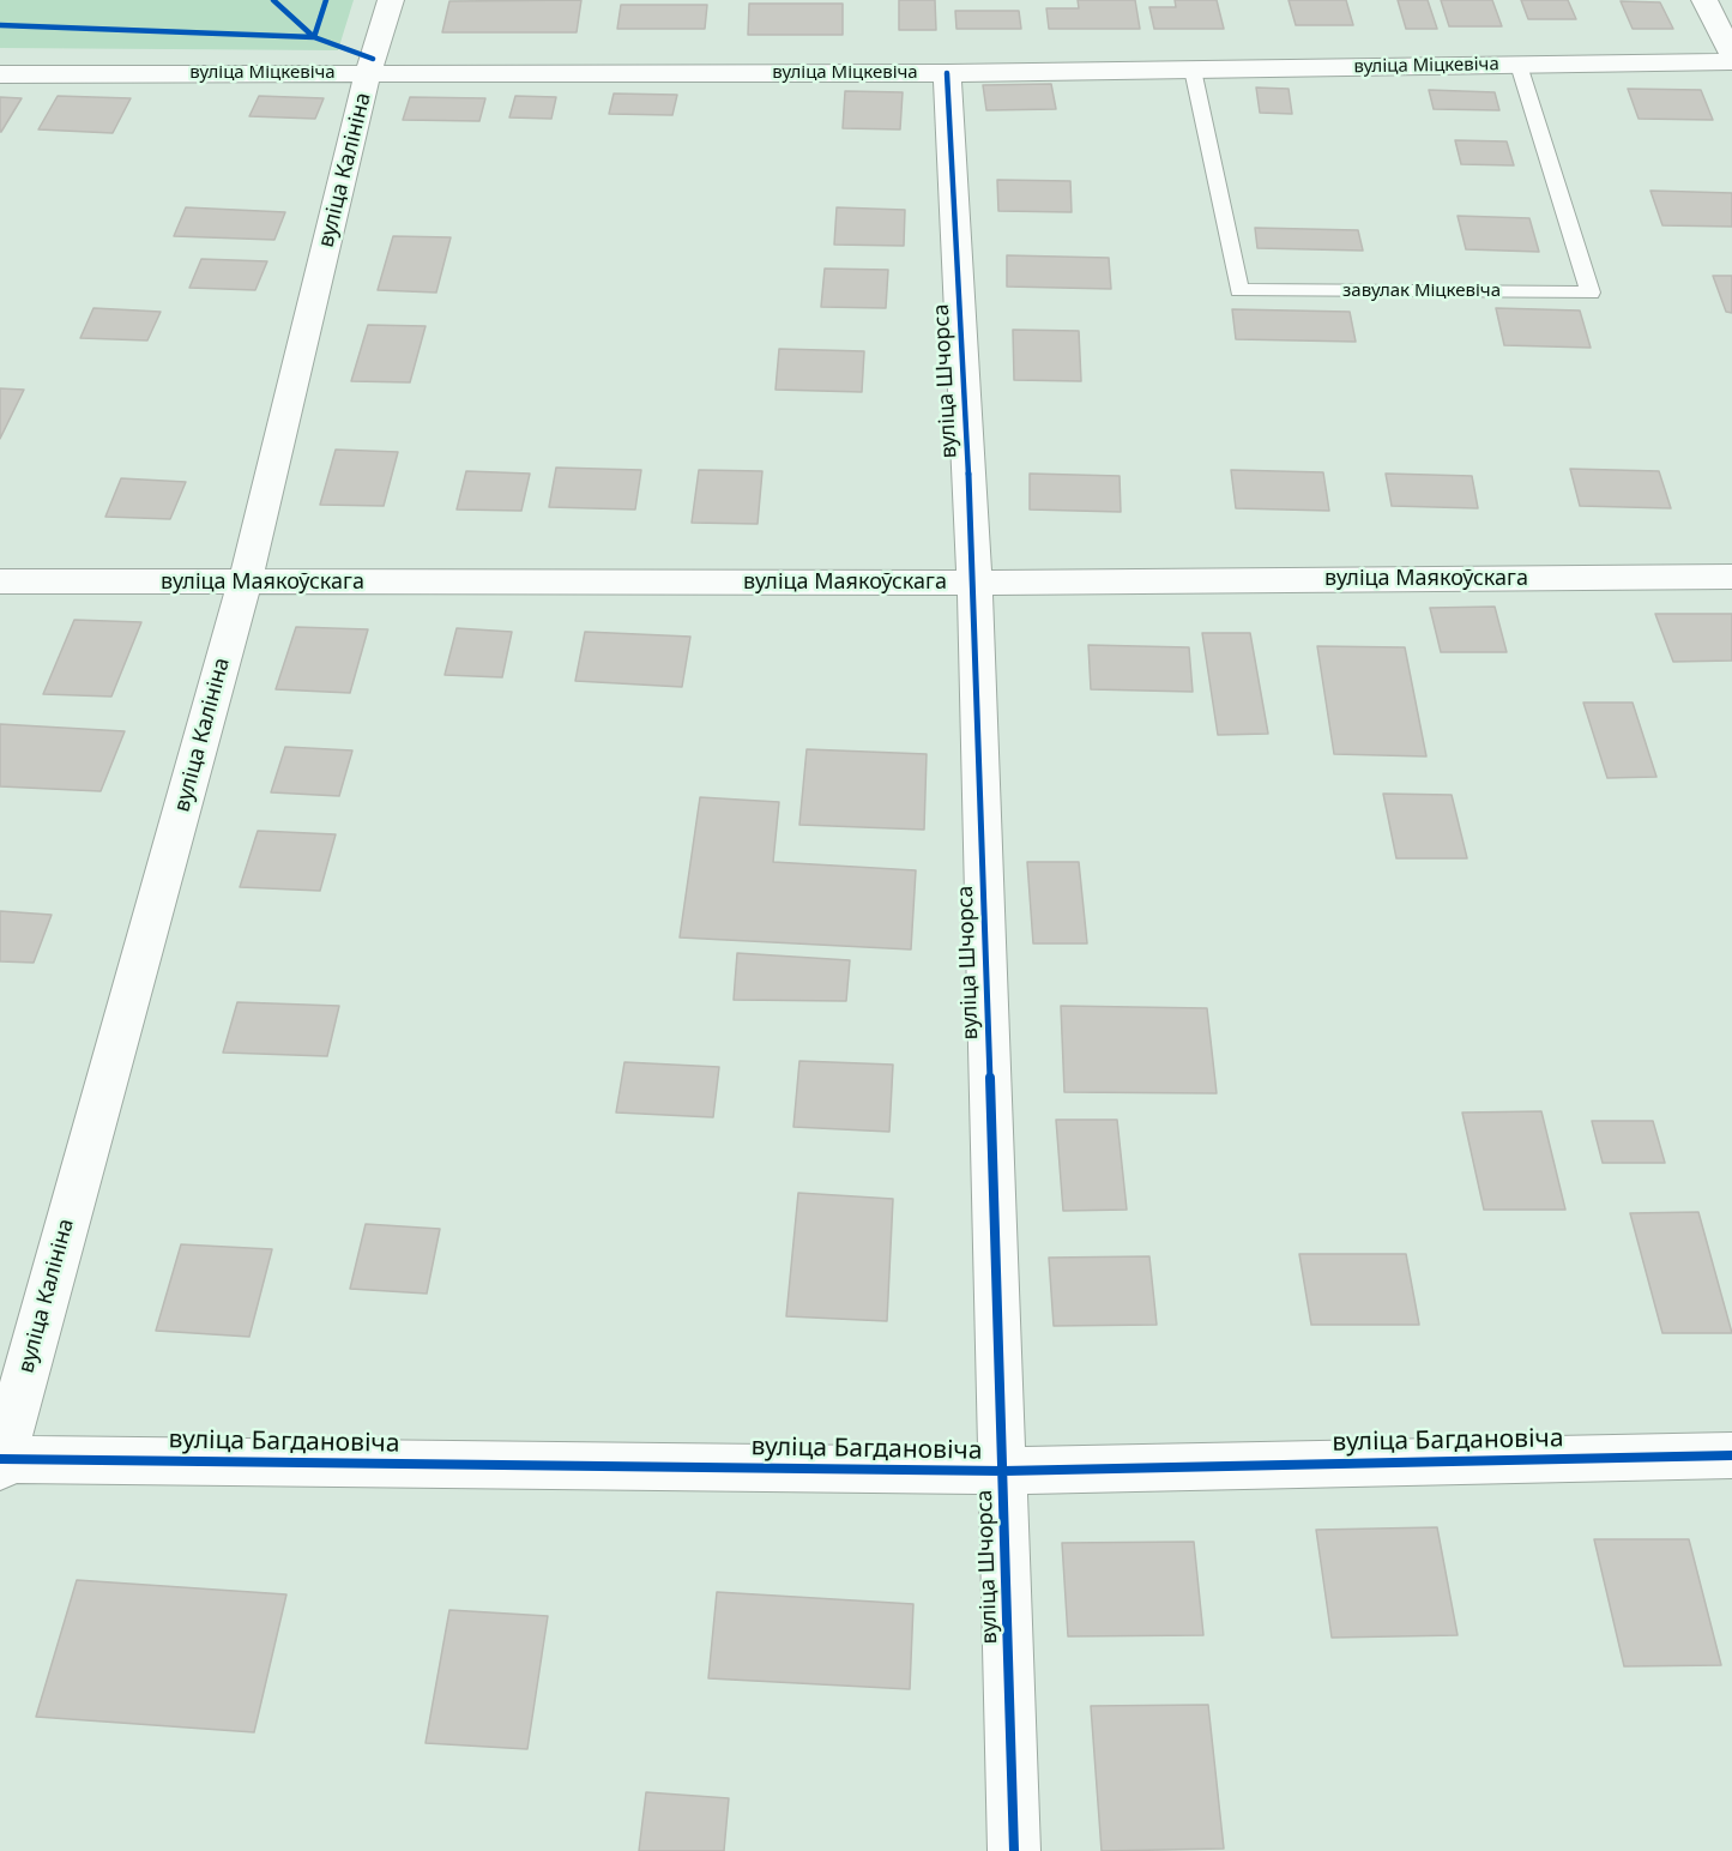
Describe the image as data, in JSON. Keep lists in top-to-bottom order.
{
  "streets": {
    "street": [
      "вуліца Міцкевіча",
      "вуліца Калініна",
      "вуліца Шчорса",
      "вуліца Маякоўскага",
      "вуліца Багдановіча"
    ],
    "lane": ["завулак Міцкевіча"]
  },
  "crossings": [
    ["вуліца Міцкевіча", "вуліца Калініна"],
    ["вуліца Міцкевіча", "завулак Міцкевіча"],
    ["вуліца Міцкевіча", "вуліца Шчорса"],
    ["вуліца Калініна", "вуліца Маякоўскага"],
    ["вуліца Калініна", "вуліца Багдановіча"],
    ["вуліца Шчорса", "вуліца Маякоўскага"],
    ["вуліца Шчорса", "вуліца Багдановіча"]
  ]
}
